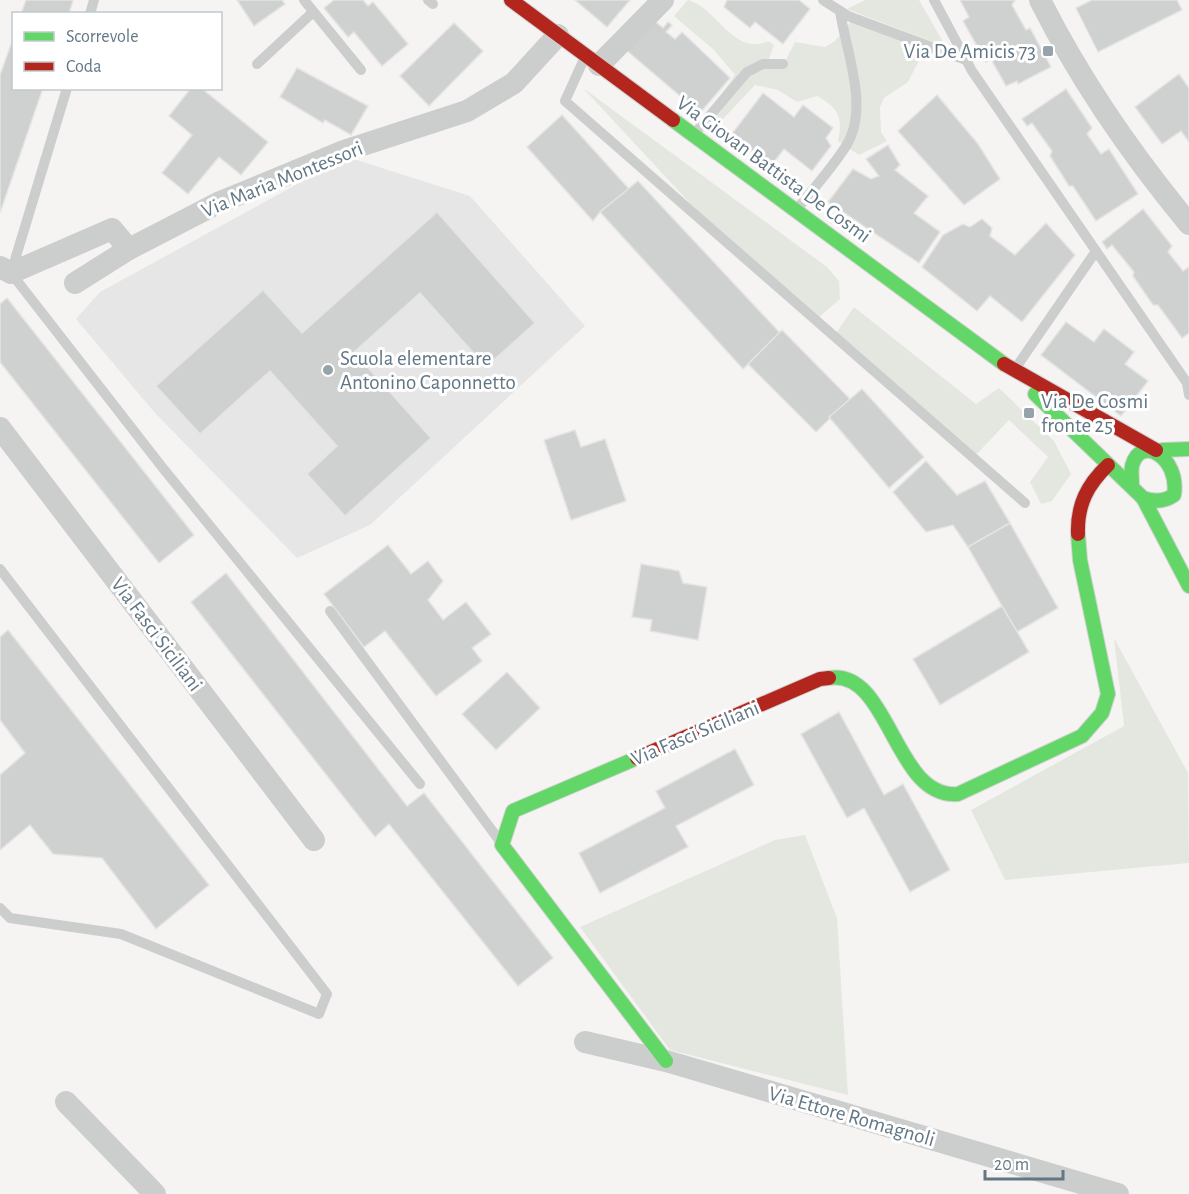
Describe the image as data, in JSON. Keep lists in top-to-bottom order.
{
  "streets": {
    "street": [
      "Via Giovan Battista De Cosmi",
      "Via Maria Montessori",
      "Via Fasci Siciliani",
      "Via Ettore Romagnoli"
    ]
  },
  "crossings": [
    ["Via Giovan Battista De Cosmi", "Via Maria Montessori"]
  ],
  "places": {
    "transit": ["Via De Amicis 73", "Via De Cosmi fronte 25"],
    "other": ["Scuola elementare Antonino Caponnetto"]
  },
  "legend": ["Scorrevole", "Coda"],
  "scale_bar": "20 m"
}
